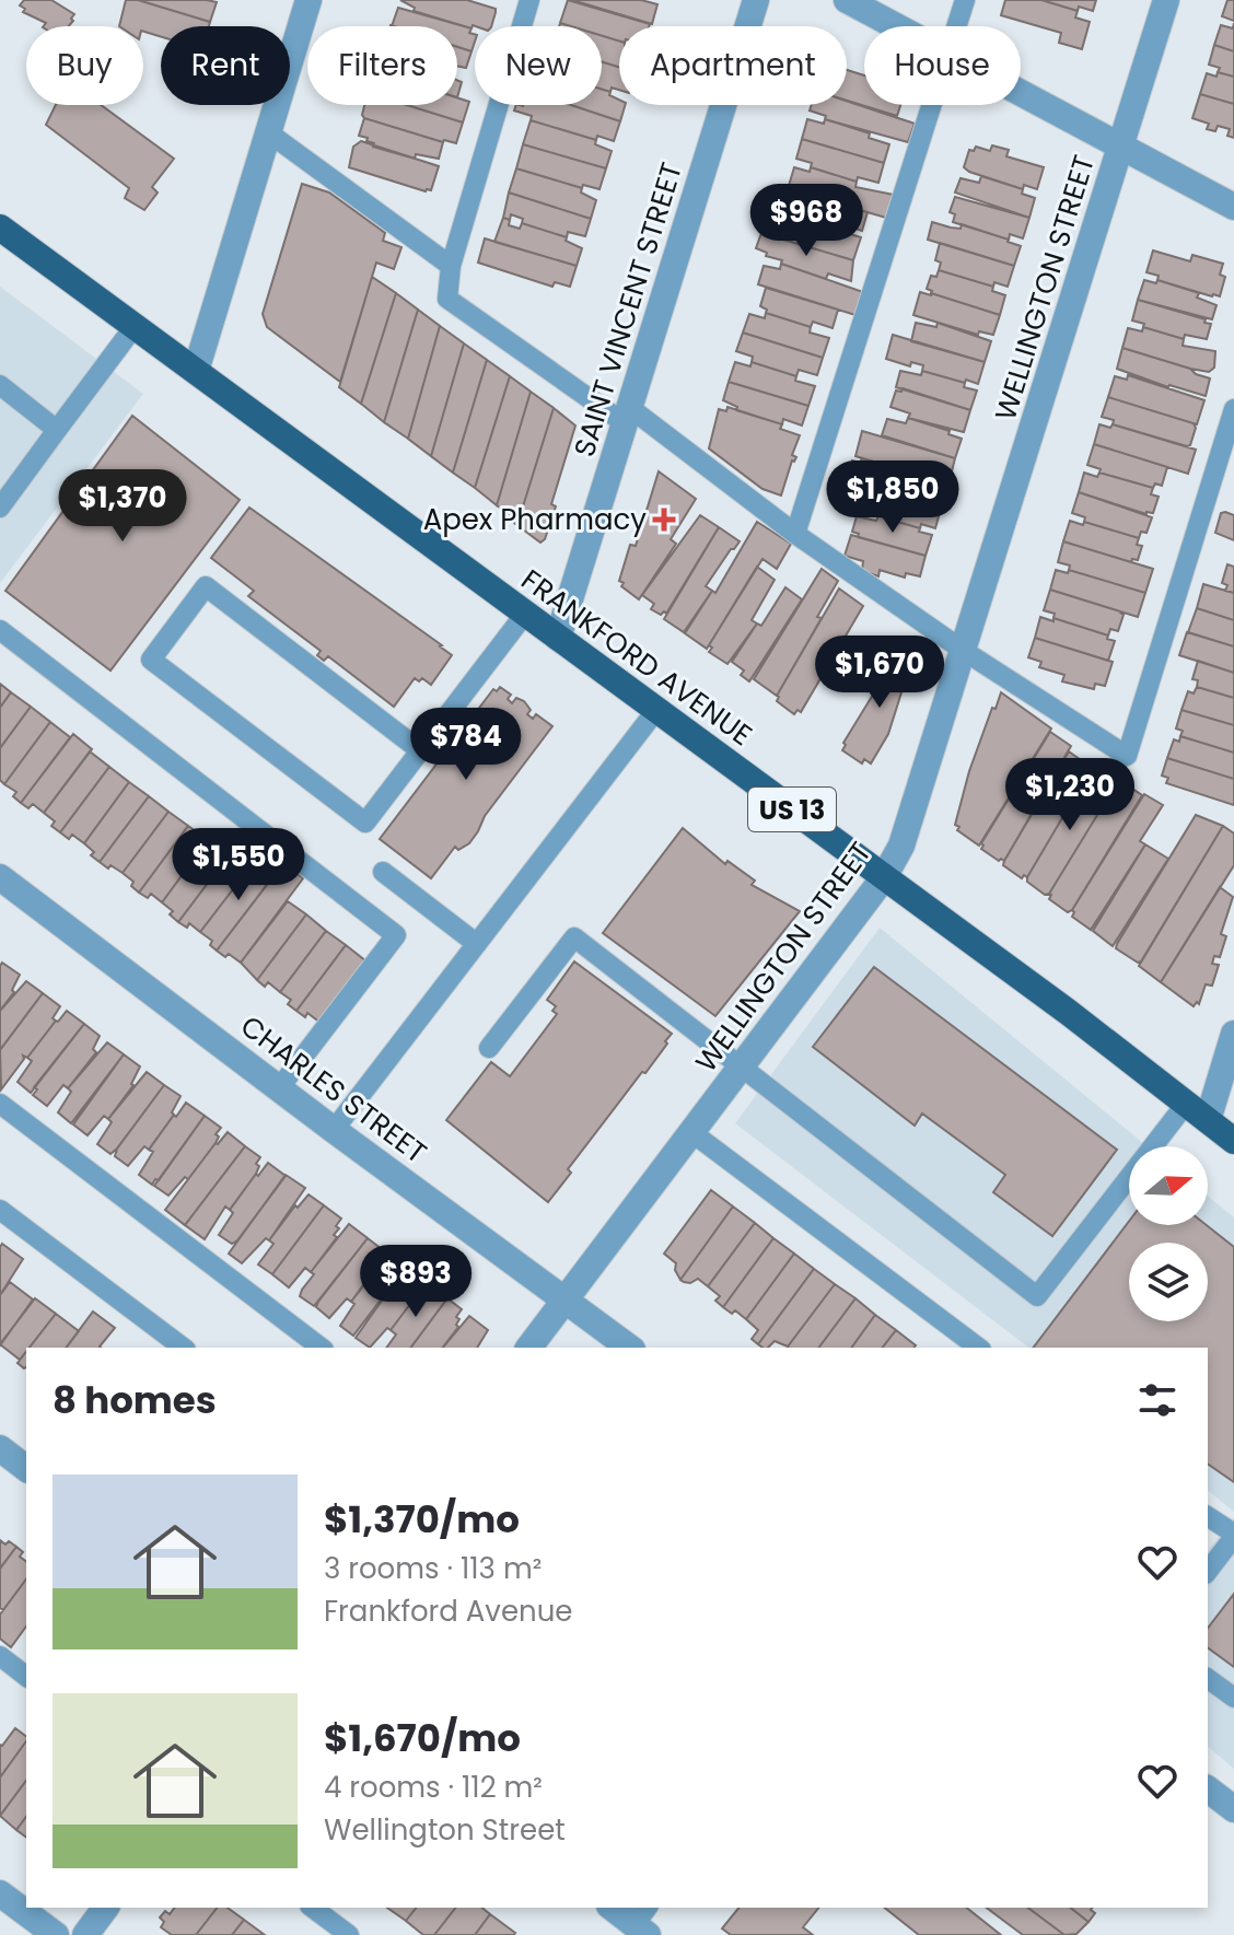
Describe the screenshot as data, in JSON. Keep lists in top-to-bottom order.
{
  "streets": {
    "main road": ["FRANKFORD AVENUE", "US 13"],
    "street": ["WELLINGTON STREET", "SAINT VINCENT STREET", "CHARLES STREET"]
  },
  "crossings": [
    ["WELLINGTON STREET", "FRANKFORD AVENUE"],
    ["WELLINGTON STREET", "CHARLES STREET"],
    ["SAINT VINCENT STREET", "FRANKFORD AVENUE"]
  ],
  "places": {
    "health": ["Apex Pharmacy"]
  },
  "north": "right",
  "page": {
    "chip": [
      "Buy",
      "Rent",
      "Filters",
      "New",
      "Apartment",
      "House"
    ],
    "price": [
      "$968",
      "$1,850",
      "$1,370",
      "$1,670",
      "$784",
      "$1,230",
      "$1,550",
      "$893"
    ],
    "heading": "8 homes",
    "list": [
      {
        "name": "$1,370/mo",
        "note": "3 rooms · 113 m² · Frankford Avenue"
      },
      {
        "name": "$1,670/mo",
        "note": "4 rooms · 112 m² · Wellington Street"
      }
    ]
  }
}
